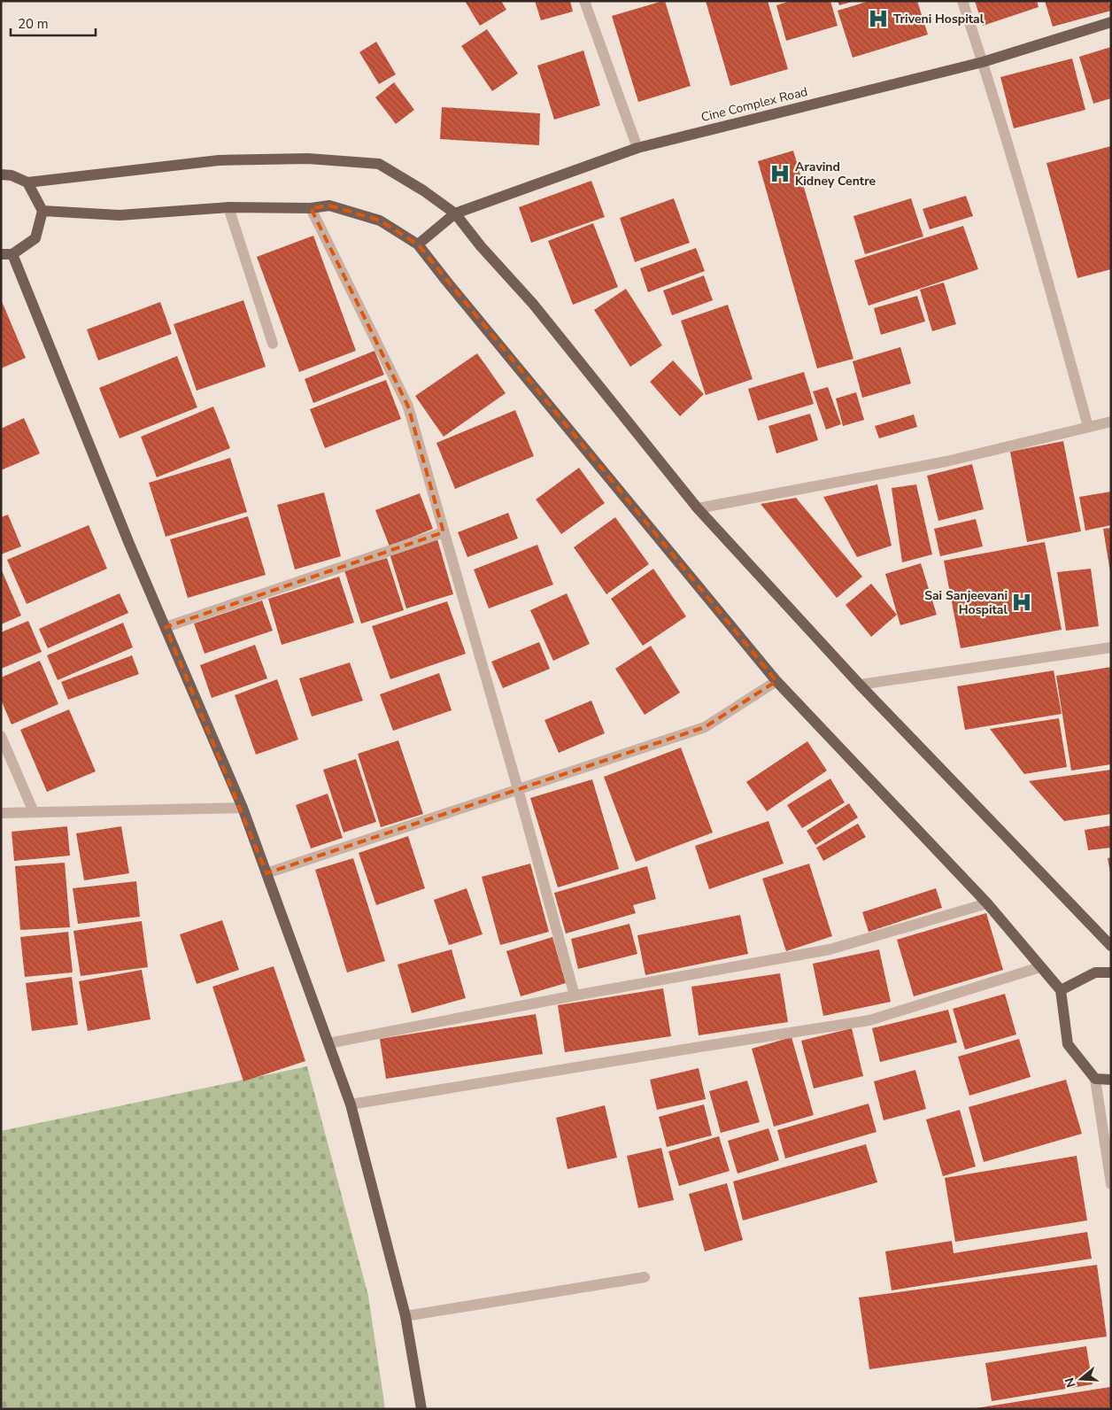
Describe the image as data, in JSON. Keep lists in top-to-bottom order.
{
  "streets": {
    "main road": ["Cine Complex Road"]
  },
  "places": {
    "hospital": ["Triveni Hospital", "Aravind Kidney Centre", "Sai Sanjeevani Hospital"]
  },
  "scale_bar": "20 m",
  "north": "left"
}
